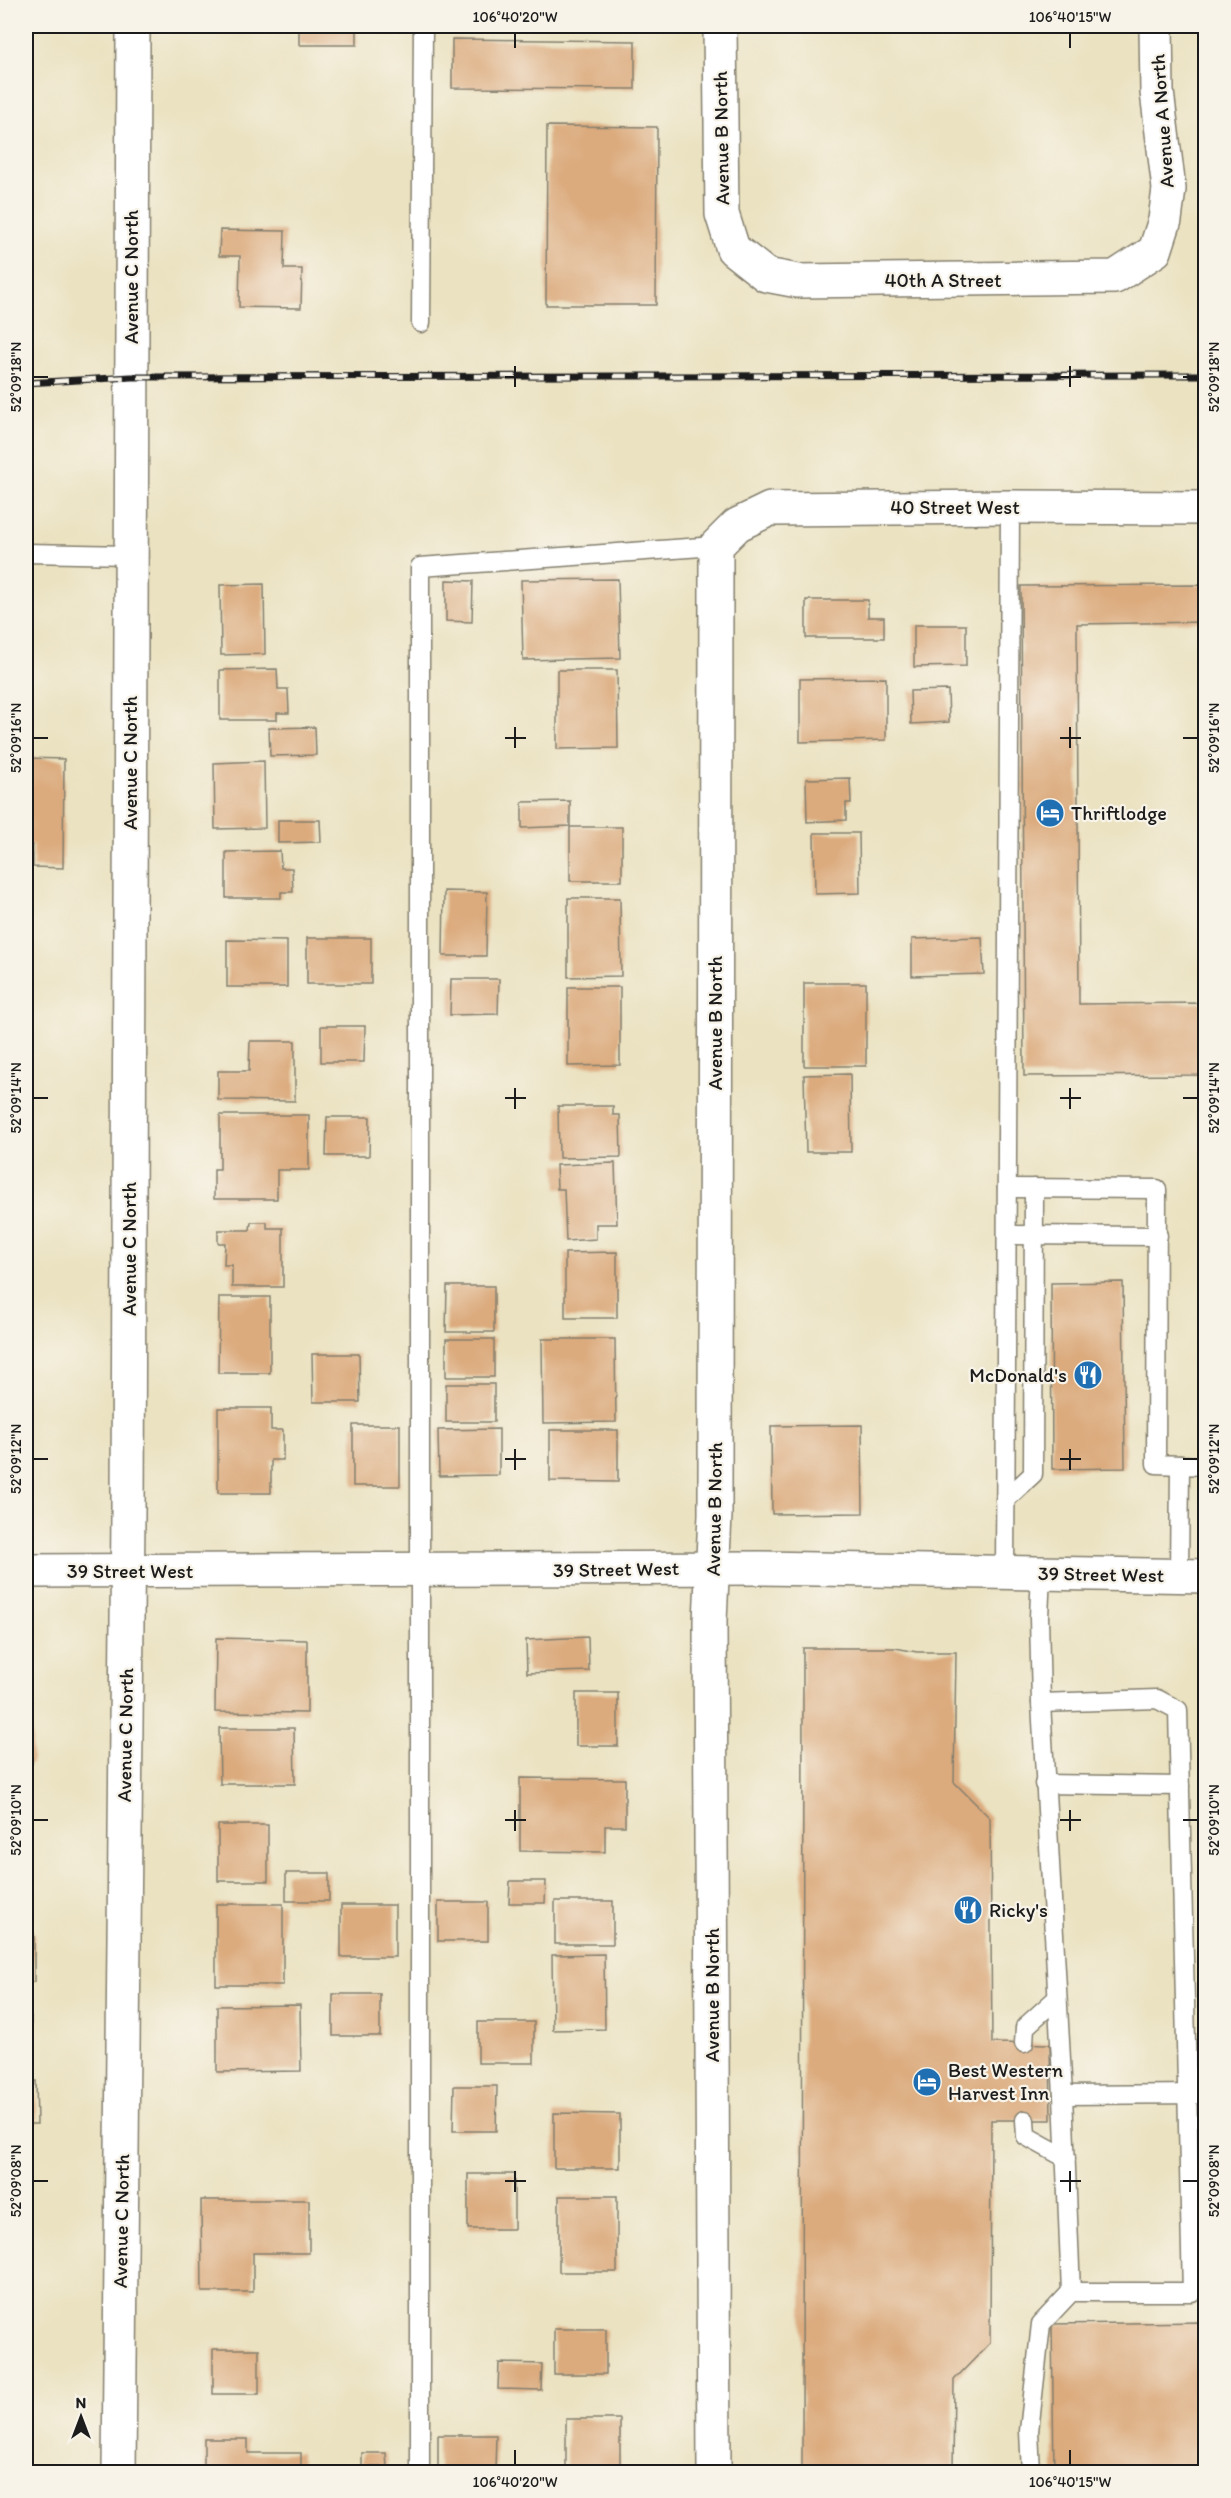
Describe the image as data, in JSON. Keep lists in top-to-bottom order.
{
  "streets": {
    "street": [
      "Avenue A North",
      "Avenue B North",
      "Avenue C North",
      "40th A Street",
      "40 Street West",
      "39 Street West"
    ]
  },
  "crossings": [
    ["Avenue A North", "40th A Street"],
    ["Avenue B North", "40th A Street"],
    ["Avenue B North", "40 Street West"],
    ["Avenue B North", "39 Street West"],
    ["Avenue C North", "39 Street West"]
  ],
  "places": {
    "hotel": ["Thriftlodge", "Best Western Harvest Inn"],
    "restaurant": ["McDonald's", "Ricky's"]
  },
  "north": "top",
  "coordinates": [
    "106°40'20\"W",
    "106°40'15\"W",
    "52°09'18\"N",
    "52°09'16\"N",
    "52°09'14\"N",
    "52°09'12\"N",
    "52°09'10\"N",
    "52°09'08\"N"
  ]
}
